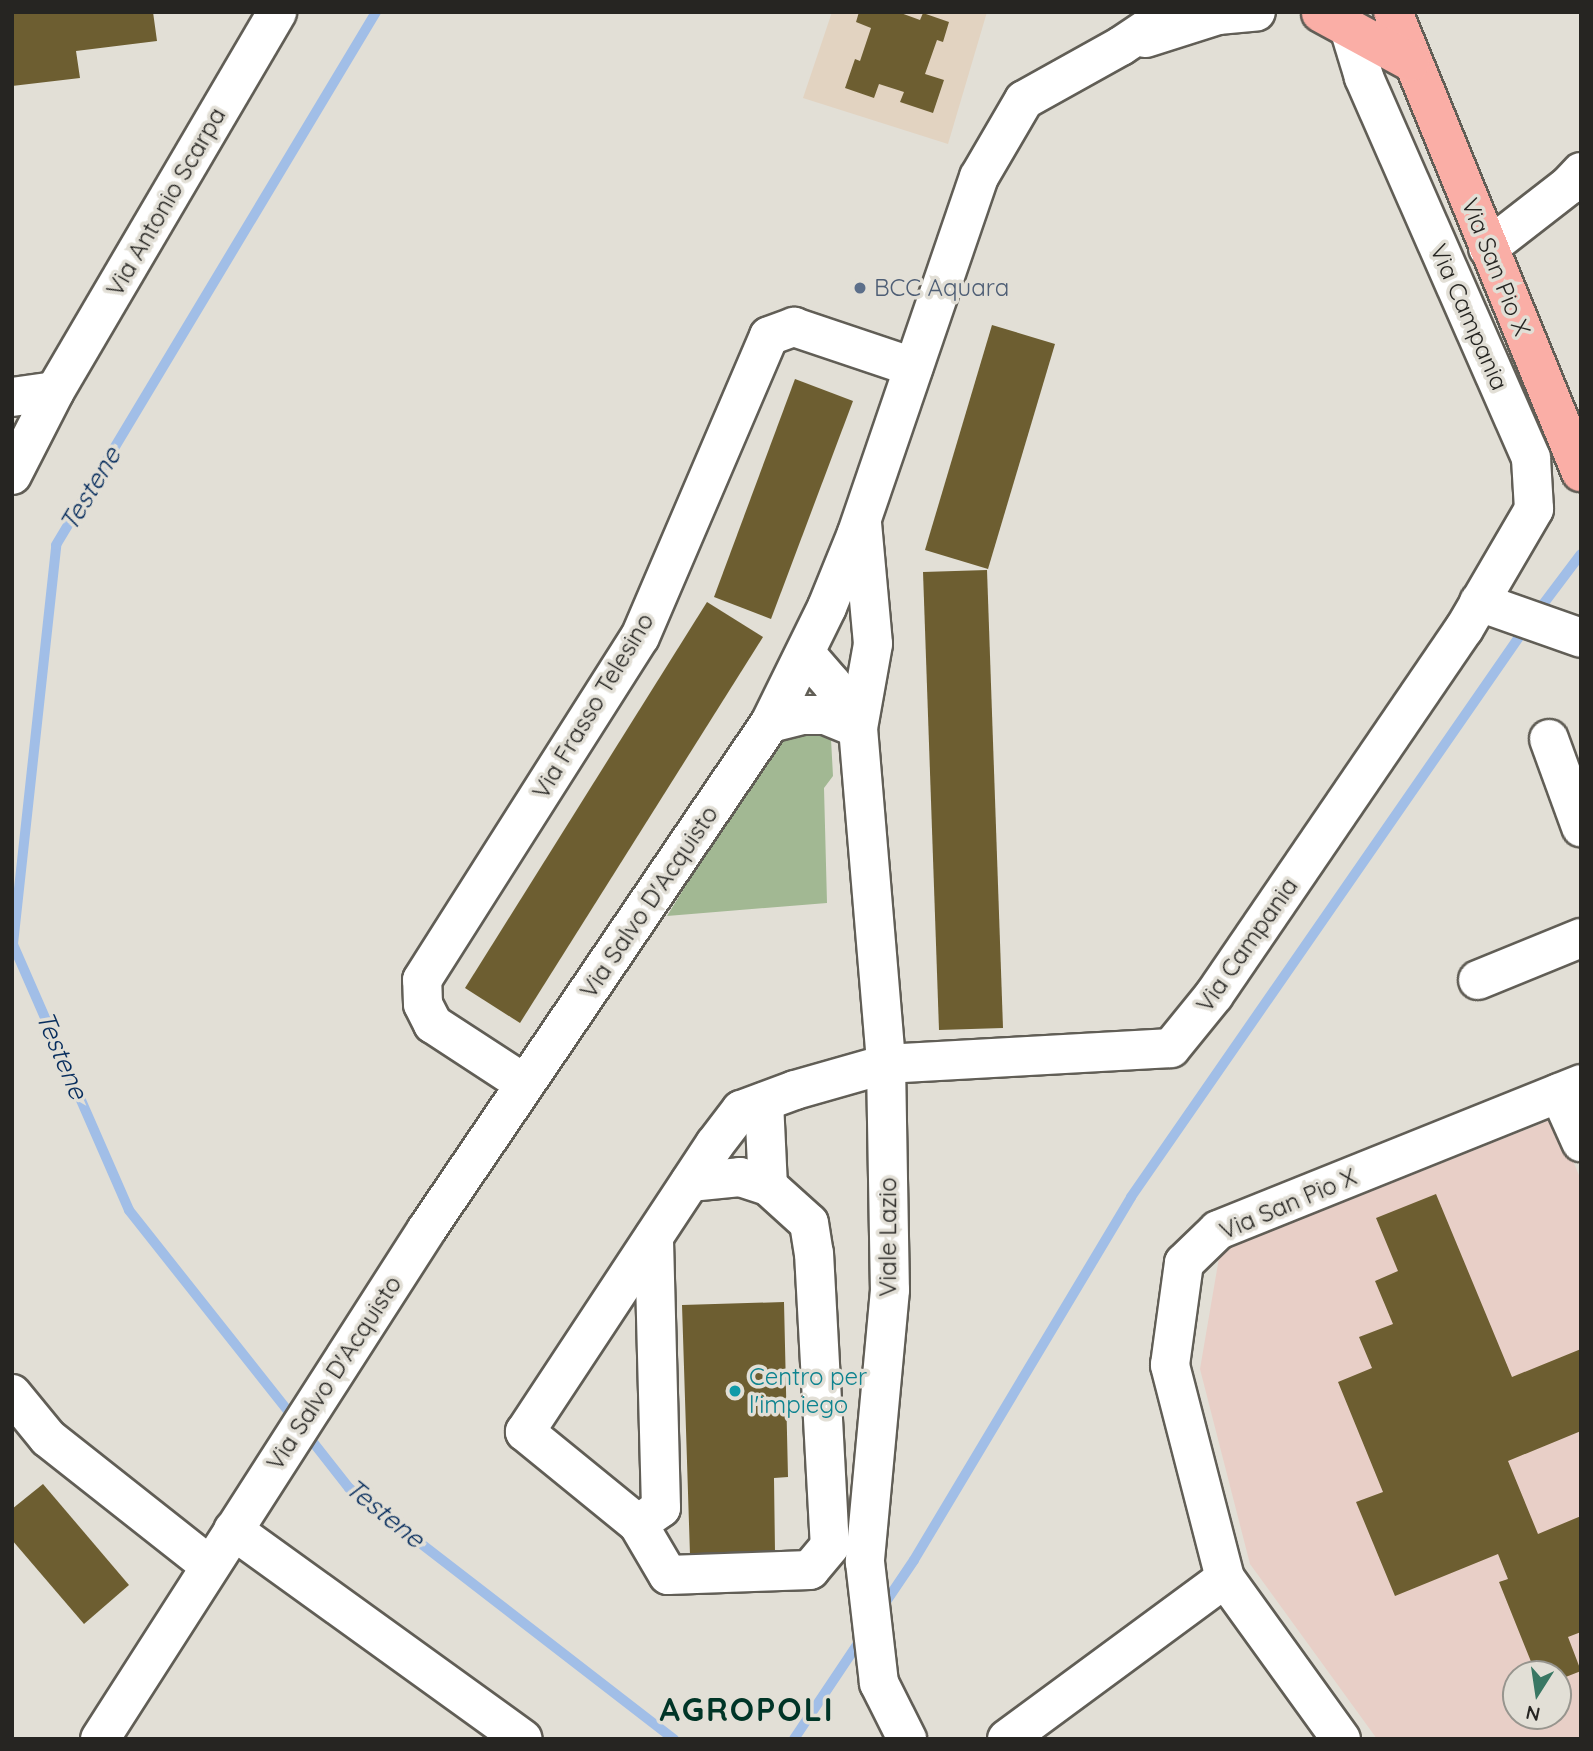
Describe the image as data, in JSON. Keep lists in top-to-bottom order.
{
  "streets": {
    "main road": ["Via San Pio X"],
    "street": [
      "Via Antonio Scarpa",
      "Via Campania",
      "Via Frasso Telesino",
      "Via Salvo D'Acquisto",
      "Viale Lazio"
    ]
  },
  "crossings": [
    ["Via Campania", "Viale Lazio"],
    ["Via Frasso Telesino", "Via Salvo D'Acquisto"],
    ["Via Salvo D'Acquisto", "Viale Lazio"]
  ],
  "districts": ["AGROPOLI"],
  "water": ["Testene"],
  "places": ["BCC Aquara", "Centro per l'impiego"],
  "north": "bottom"
}
